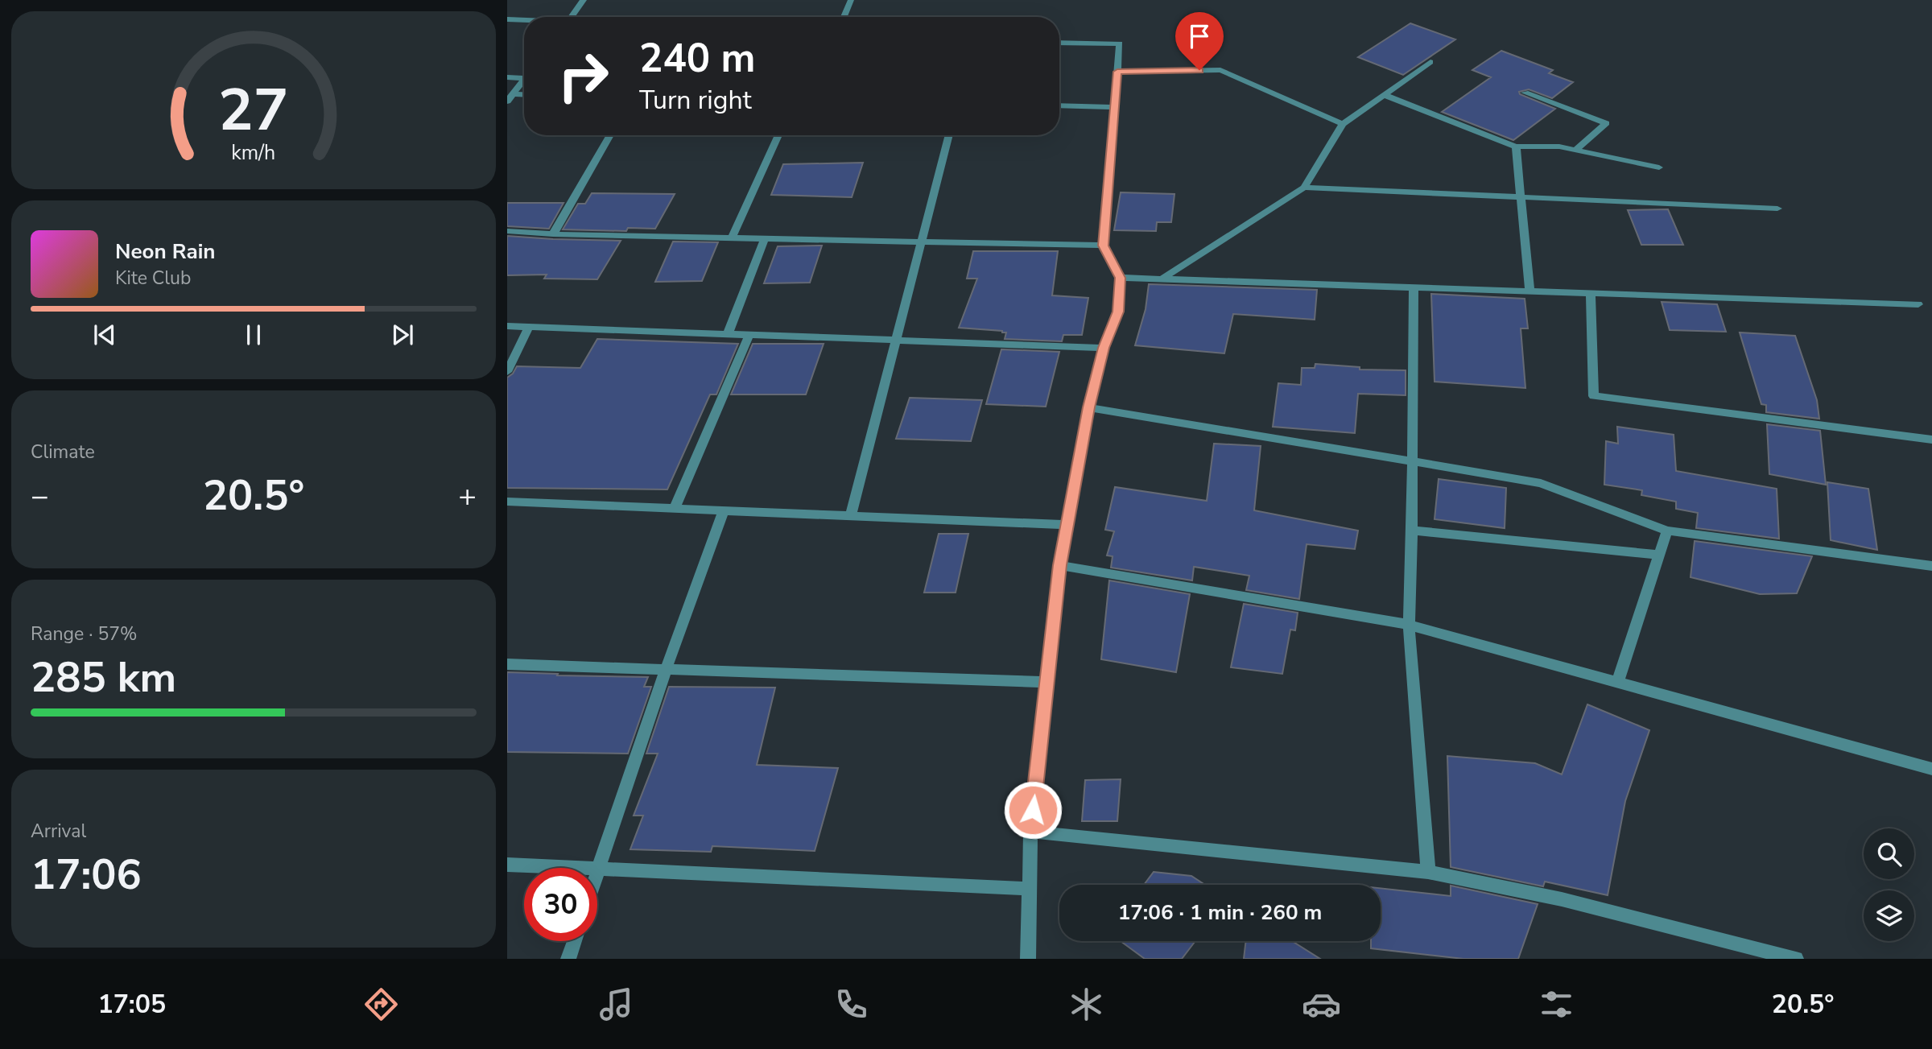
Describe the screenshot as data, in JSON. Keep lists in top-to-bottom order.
{
  "page": {
    "turn": ["240 m", "Turn right"],
    "song": ["Neon Rain", "Kite Club"],
    "tile": [
      "Climate",
      ["Range · 57%", "285 km"],
      ["Arrival", "17:06"]
    ],
    "heat": ["−", "20.5°", "+"],
    "limit": "30",
    "trip": "17:06 · 1 min · 260 m",
    "tabs": ["17:05", "20.5°"],
    "gauge": ["27", "km/h"]
  }
}
